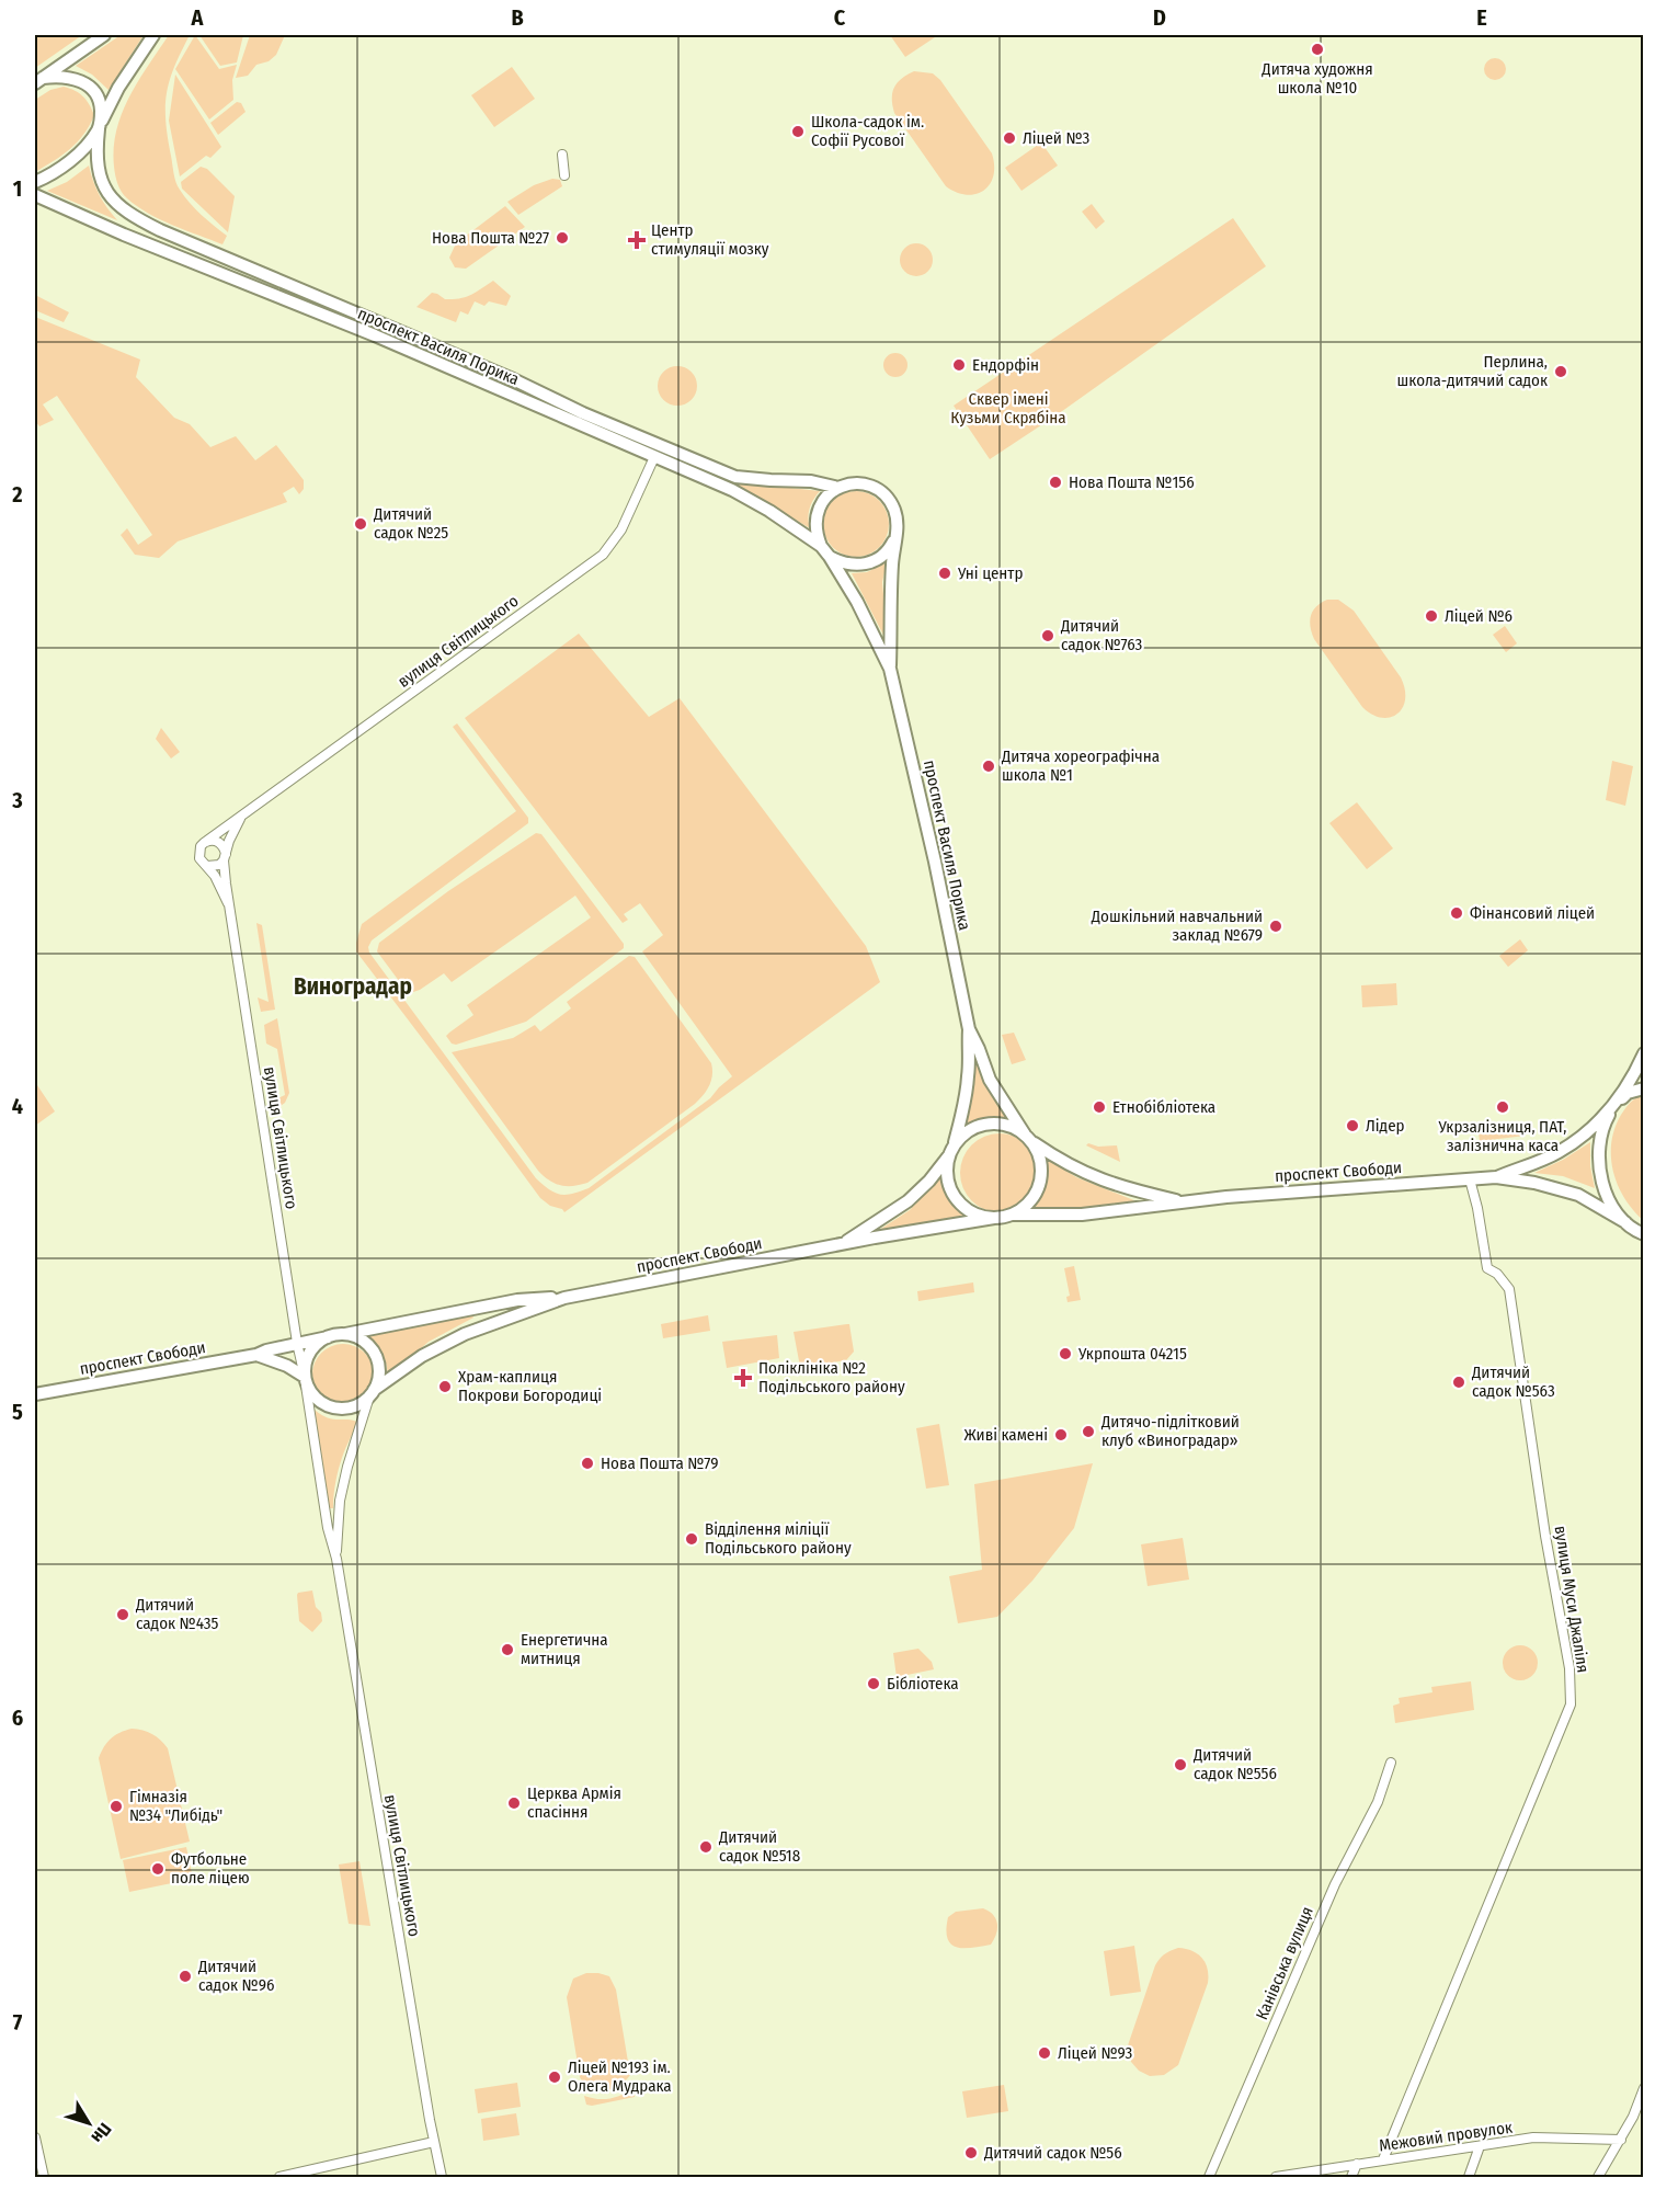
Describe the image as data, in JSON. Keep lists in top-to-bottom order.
{
  "streets": {
    "street": [
      "проспект Василя Порика",
      "вулиця Світлицького",
      "проспект Свободи",
      "вулиця Муси Джаліля",
      "Канівська вулиця",
      "Межовий провулок"
    ]
  },
  "crossings": [
    ["проспект Василя Порика", "вулиця Світлицького"],
    ["проспект Василя Порика", "проспект Свободи"],
    ["вулиця Світлицького", "проспект Свободи"],
    ["проспект Свободи", "вулиця Муси Джаліля"],
    ["вулиця Муси Джаліля", "Межовий провулок"]
  ],
  "districts": ["Виноградар"],
  "parks": ["Сквер імені Кузьми Скрябіна"],
  "places": {
    "other": [
      "Дитяча художня школа №10",
      "Школа-садок ім. Софії Русової",
      "Ліцей №3",
      "Нова Пошта №27",
      "Ендорфін",
      "Перлина, школа-дитячий садок",
      "Нова Пошта №156",
      "Дитячий садок №25",
      "Уні центр",
      "Ліцей №6",
      "Дитячий садок №763",
      "Дитяча хореографічна школа №1",
      "Фінансовий ліцей",
      "Дошкільний навчальний заклад №679",
      "Етнобібліотека",
      "Укрзалізниця, ПАТ, залізнична каса",
      "Лідер",
      "Укрпошта 04215",
      "Дитячий садок №563",
      "Храм-каплиця Покрови Богородиці",
      "Дитячо-підлітковий клуб «Виноградар»",
      "Живі камені",
      "Нова Пошта №79",
      "Відділення міліції Подільського району",
      "Дитячий садок №435",
      "Енергетична митниця",
      "Бібліотека",
      "Дитячий садок №556",
      "Церква Армія спасіння",
      "Гімназія №34 \"Либідь\"",
      "Дитячий садок №518",
      "Футбольне поле ліцею",
      "Дитячий садок №96",
      "Ліцей №93",
      "Ліцей №193 ім. Олега Мудрака",
      "Дитячий садок №56"
    ],
    "health": ["Центр стимуляції мозку", "Поліклініка №2 Подільського району"]
  },
  "north": "bottom right",
  "grid": {
    "columns": [
      "A",
      "B",
      "C",
      "D",
      "E"
    ],
    "rows": [
      "1",
      "2",
      "3",
      "4",
      "5",
      "6",
      "7"
    ]
  }
}
